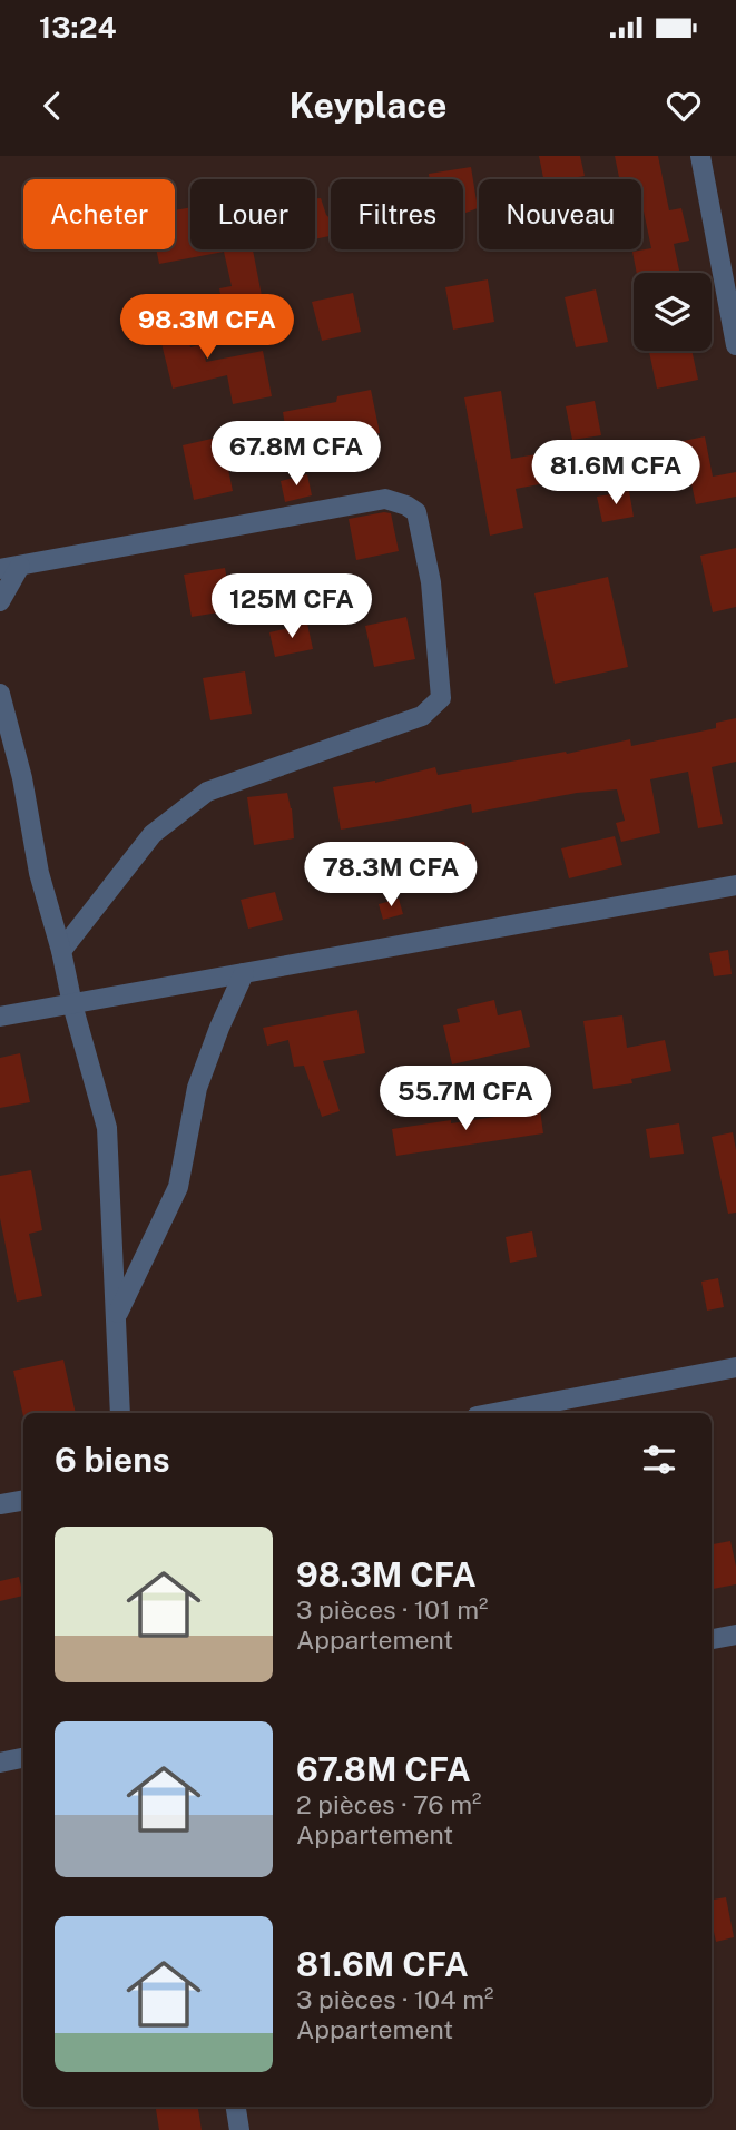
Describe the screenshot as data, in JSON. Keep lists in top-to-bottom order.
{
  "page": {
    "status": "13:24",
    "header": "Keyplace",
    "chip": [
      "Acheter",
      "Louer",
      "Filtres",
      "Nouveau"
    ],
    "price": [
      "98.3M CFA",
      "67.8M CFA",
      "81.6M CFA",
      "125M CFA",
      "78.3M CFA",
      "55.7M CFA"
    ],
    "heading": "6 biens",
    "list": [
      {
        "name": "98.3M CFA",
        "note": "3 pièces · 101 m² · Appartement"
      },
      {
        "name": "67.8M CFA",
        "note": "2 pièces · 76 m² · Appartement"
      },
      {
        "name": "81.6M CFA",
        "note": "3 pièces · 104 m² · Appartement"
      }
    ]
  }
}
